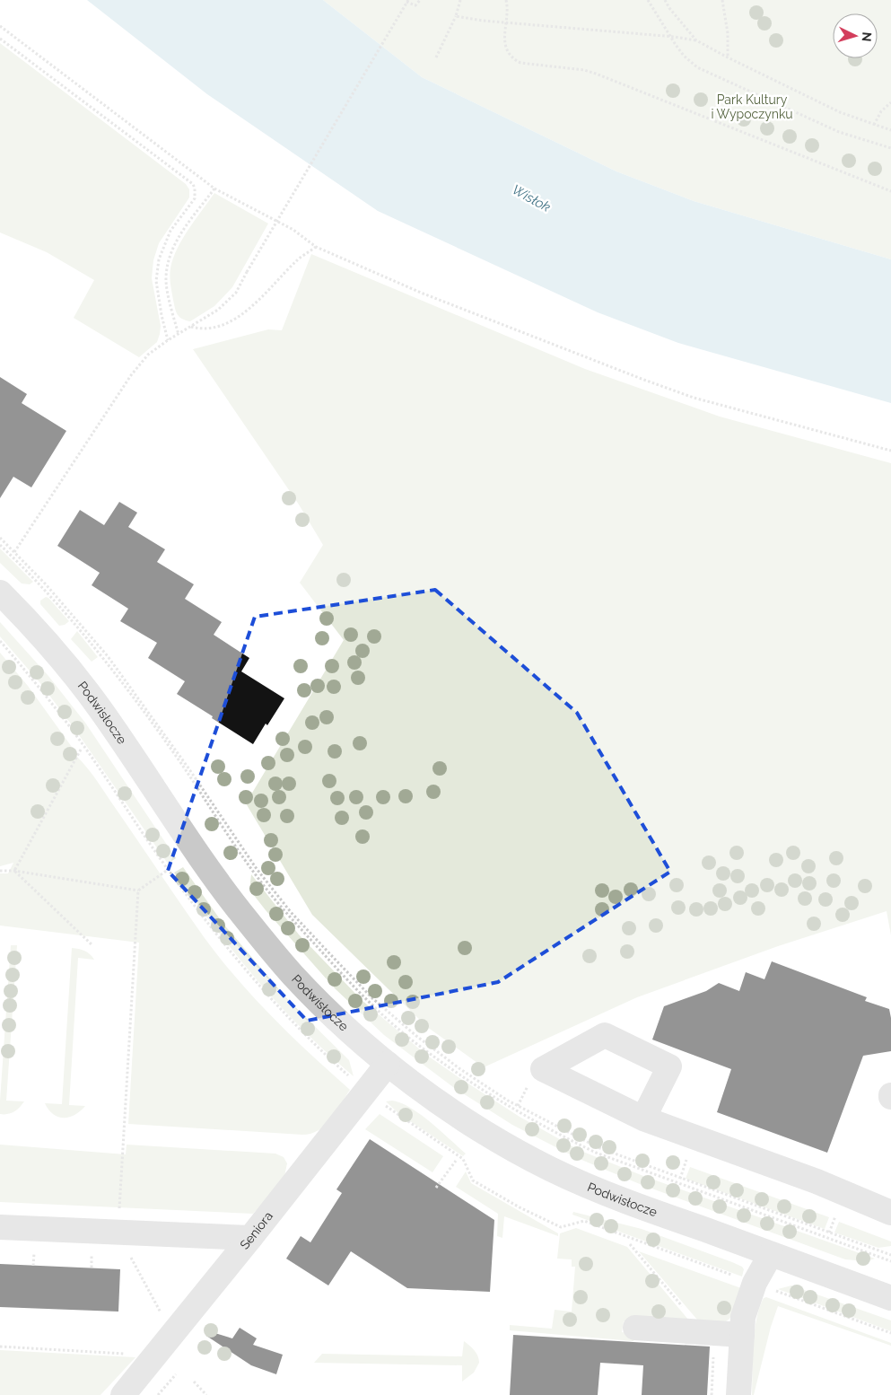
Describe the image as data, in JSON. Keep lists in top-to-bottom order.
{
  "streets": {
    "street": ["Podwisłocze", "Seniora"]
  },
  "crossings": [
    ["Podwisłocze", "Seniora"]
  ],
  "water": ["Wisłok"],
  "parks": ["Park Kultury i Wypoczynku"],
  "north": "right"
}
